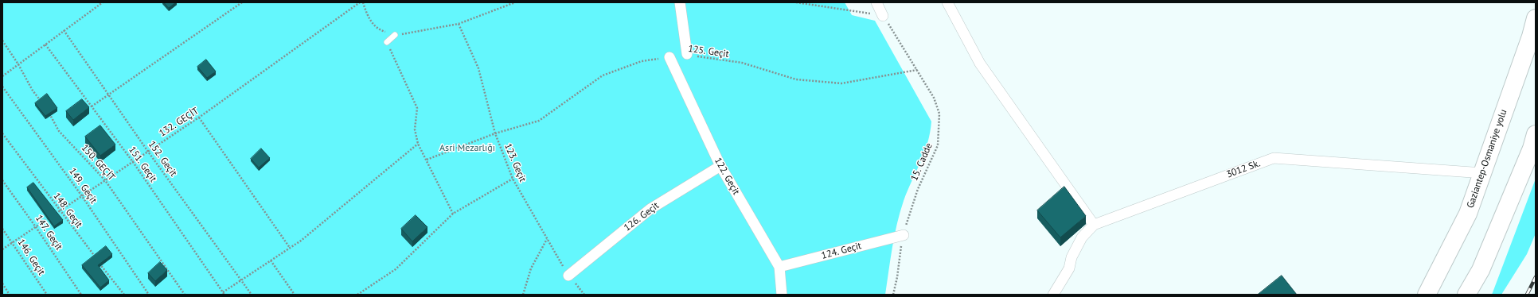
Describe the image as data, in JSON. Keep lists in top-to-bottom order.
{
  "streets": {
    "highway": ["Gaziantep-Osmaniye yolu"],
    "street": [
      "3012 Sk.",
      "122. Geçit",
      "126. Geçit",
      "124. Geçit"
    ],
    "path": [
      "125. Geçit",
      "132. GEÇİT",
      "152. Geçit",
      "15. Cadde",
      "150. GEÇİT",
      "123. Geçit",
      "151. Geçit",
      "149. Geçit",
      "148. Geçit",
      "147. Geçit",
      "146. Geçit"
    ]
  },
  "crossings": [
    ["125. Geçit", "15. Cadde"],
    ["132. GEÇİT", "152. Geçit"],
    ["132. GEÇİT", "150. GEÇİT"],
    ["132. GEÇİT", "151. Geçit"],
    ["132. GEÇİT", "149. Geçit"],
    ["132. GEÇİT", "148. Geçit"],
    ["Gaziantep-Osmaniye yolu", "3012 Sk."],
    ["15. Cadde", "124. Geçit"],
    ["123. Geçit", "126. Geçit"],
    ["122. Geçit", "126. Geçit"],
    ["122. Geçit", "124. Geçit"]
  ],
  "parks": ["Asri Mezarlığı"]
}
